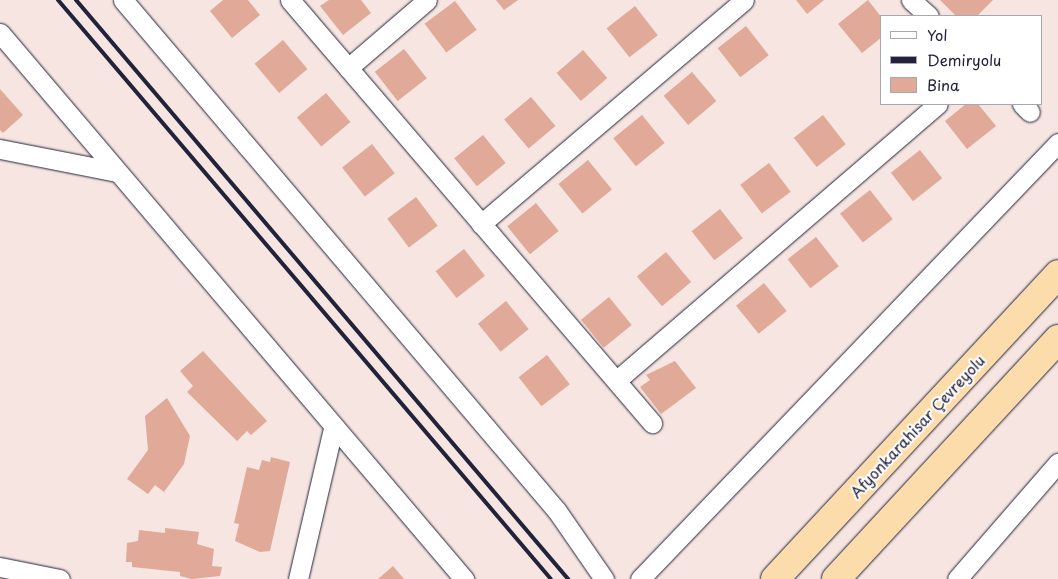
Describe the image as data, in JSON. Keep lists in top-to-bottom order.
{
  "streets": {
    "highway": ["Afyonkarahisar Çevreyolu"]
  },
  "legend": ["Yol", "Demiryolu", "Bina"]
}
